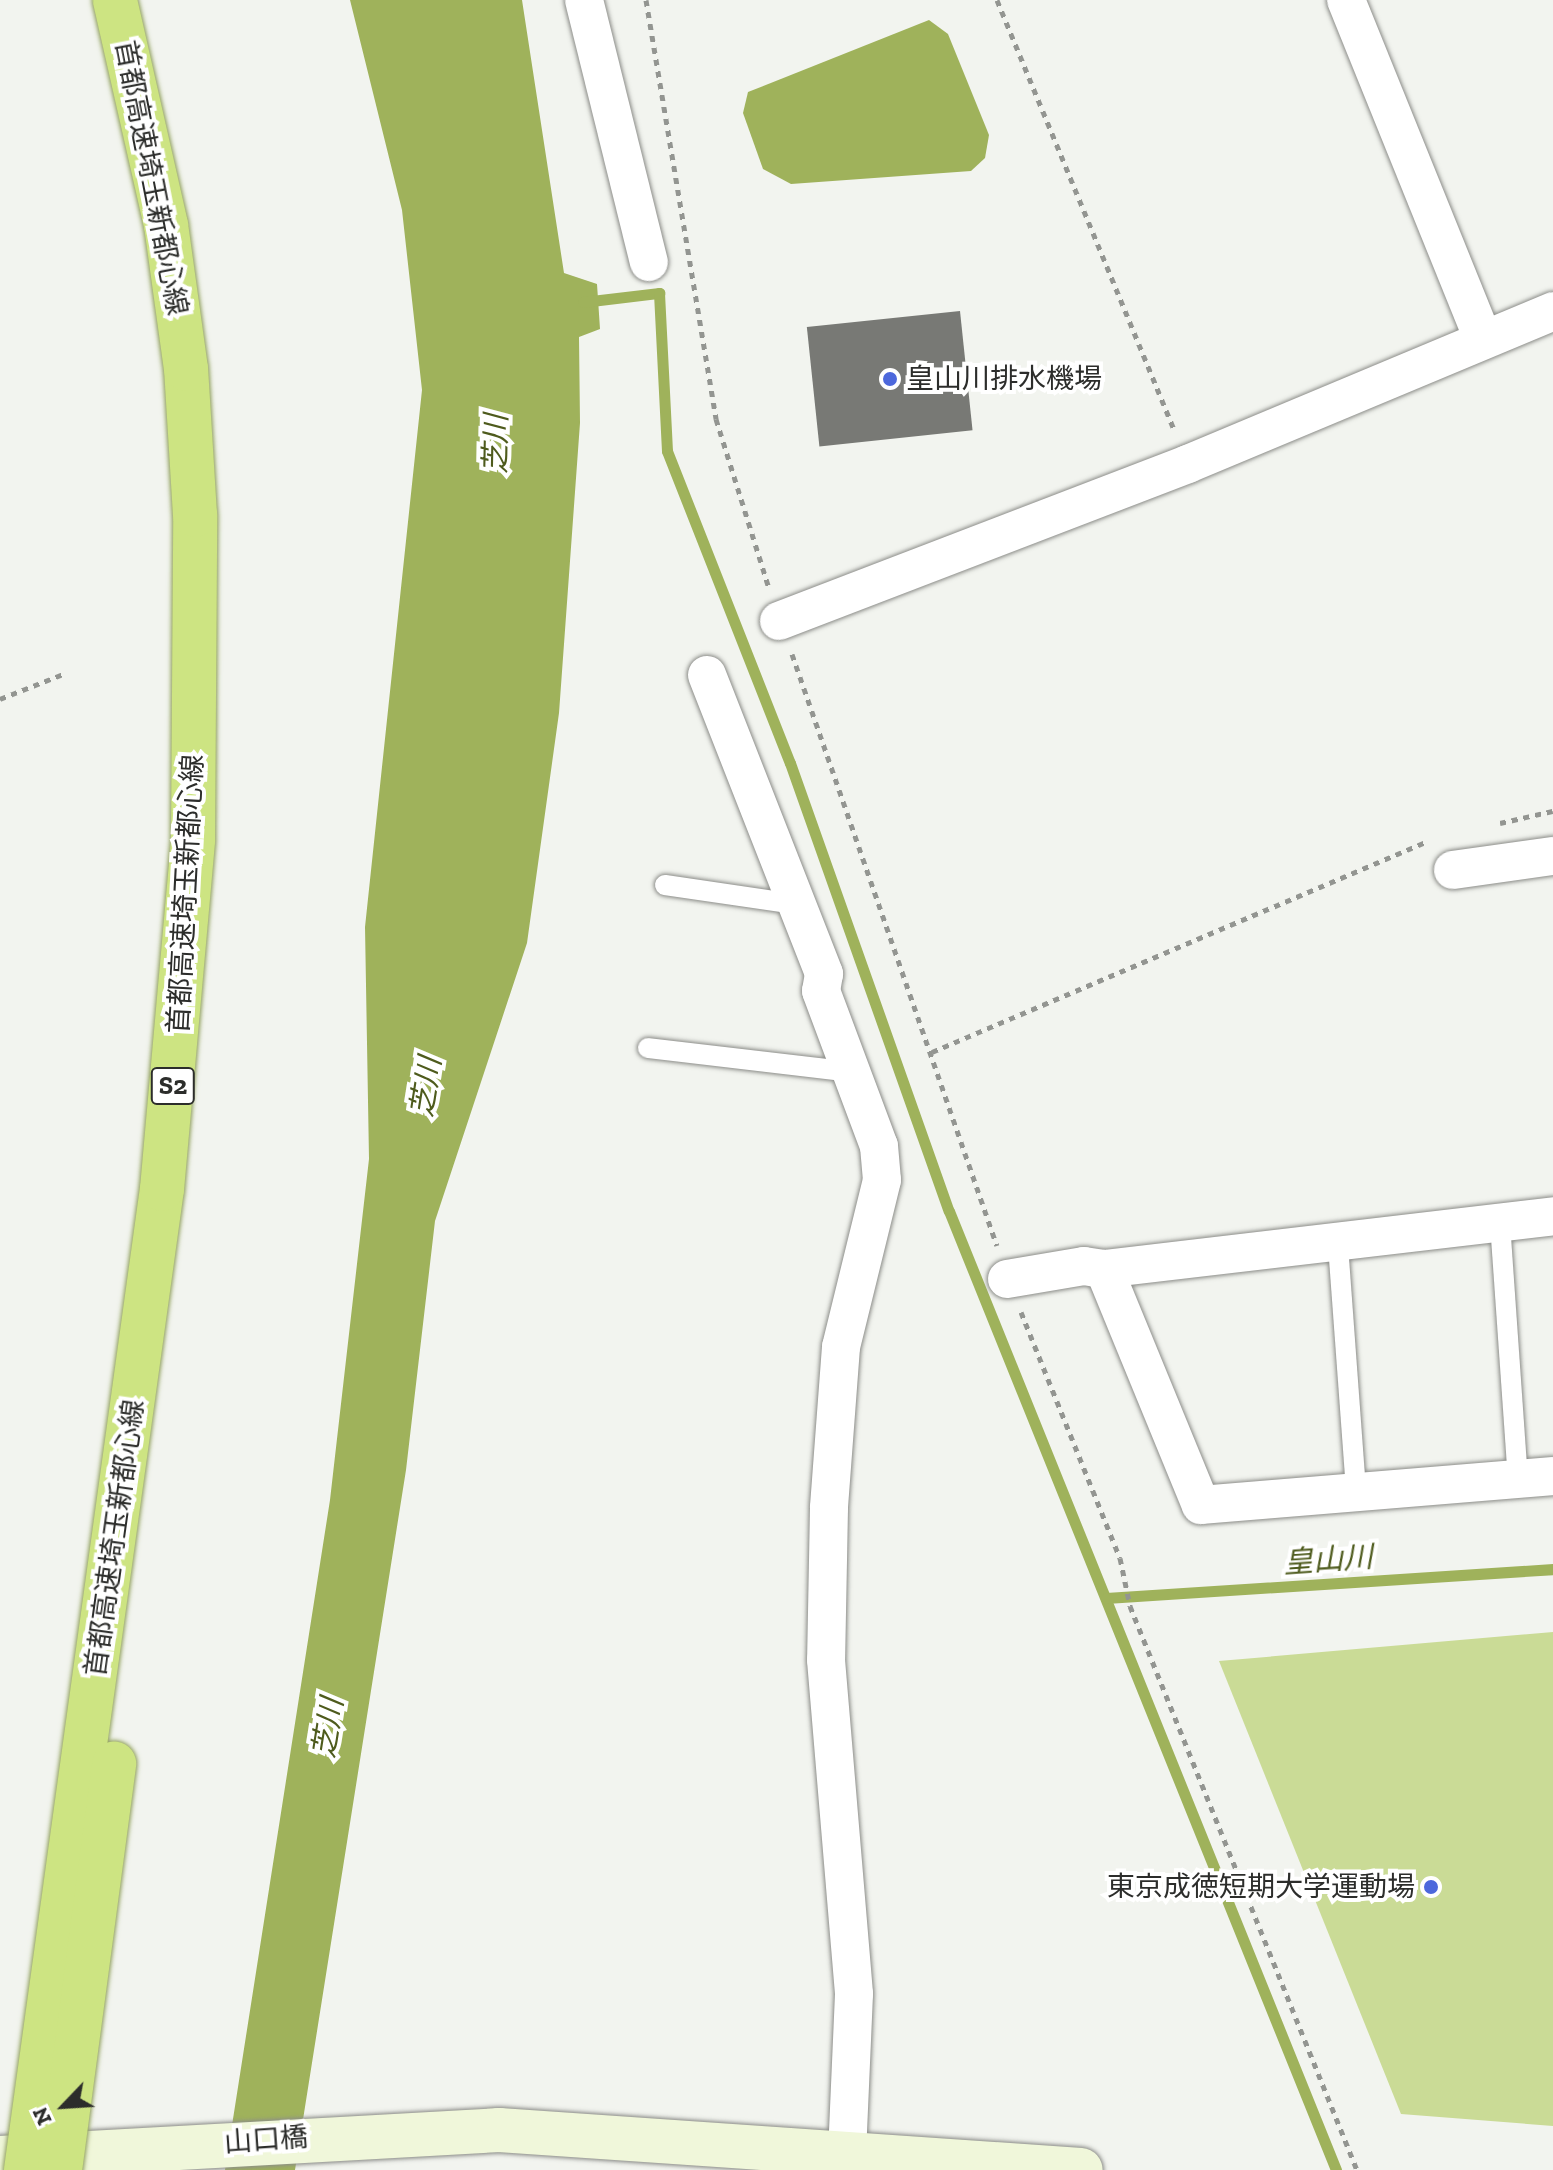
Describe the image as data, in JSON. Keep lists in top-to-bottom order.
{
  "streets": {
    "highway": ["首都高速埼玉新都心線", "S2"],
    "street": ["山口橋"]
  },
  "water": ["芝川", "皇山川"],
  "places": ["皇山川排水機場", "東京成徳短期大学運動場"],
  "north": "bottom left"
}
